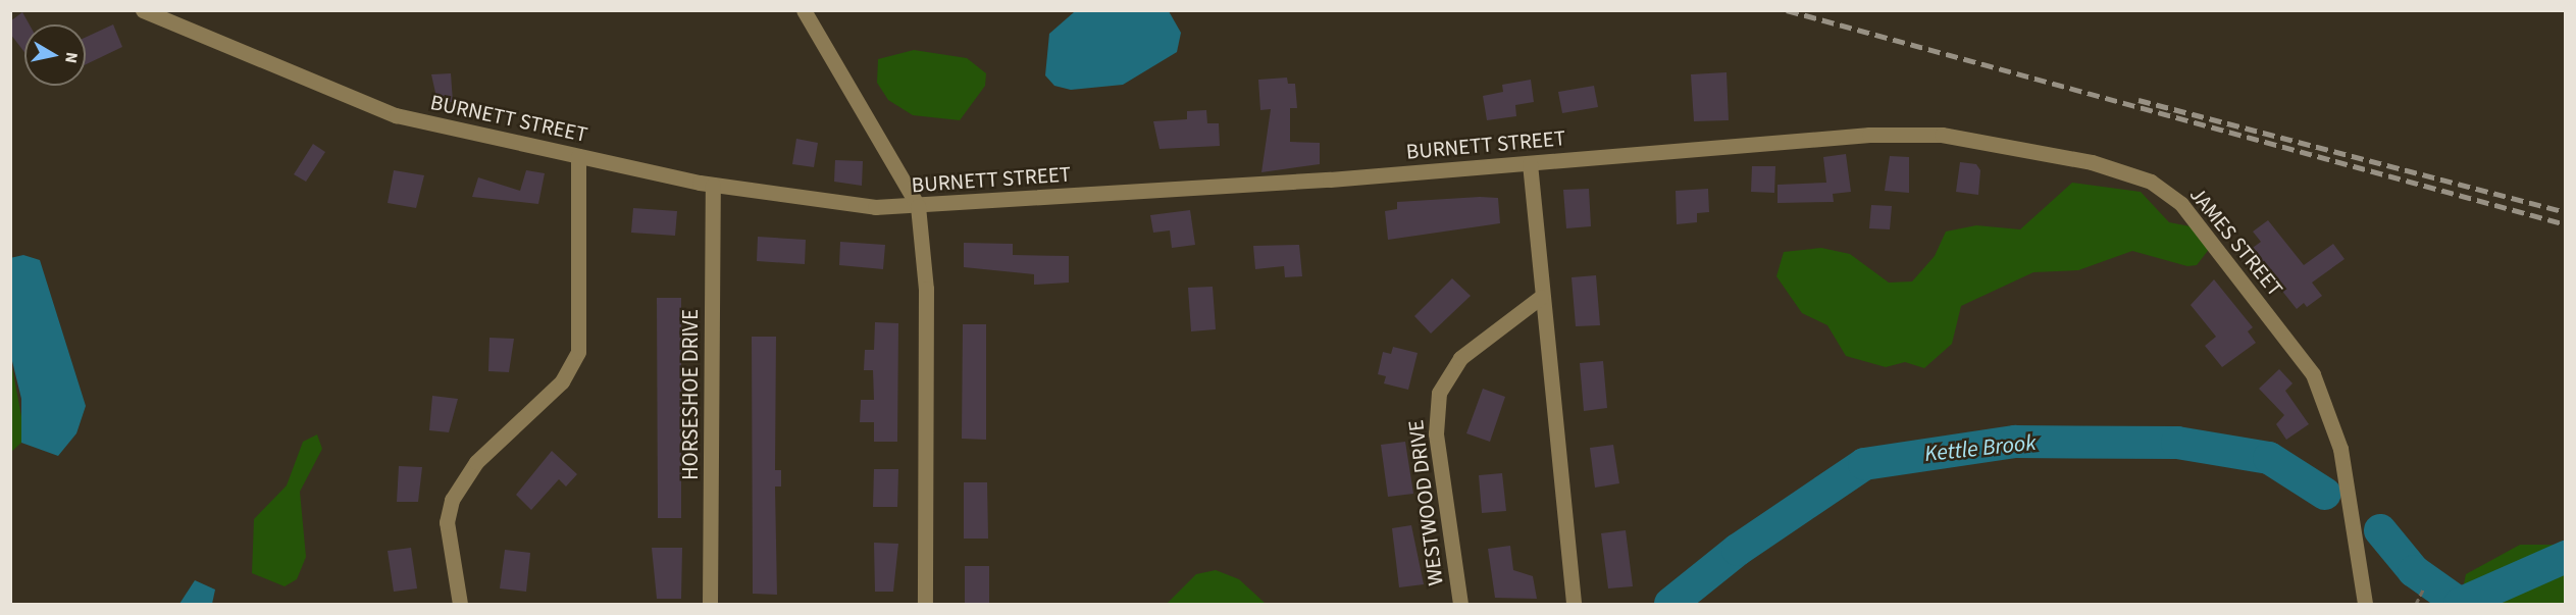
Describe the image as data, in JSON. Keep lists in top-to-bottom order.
{
  "streets": {
    "street": [
      "BURNETT STREET",
      "JAMES STREET",
      "HORSESHOE DRIVE",
      "WESTWOOD DRIVE"
    ]
  },
  "crossings": [
    ["BURNETT STREET", "JAMES STREET"],
    ["BURNETT STREET", "HORSESHOE DRIVE"]
  ],
  "water": ["Kettle Brook"],
  "north": "right"
}
